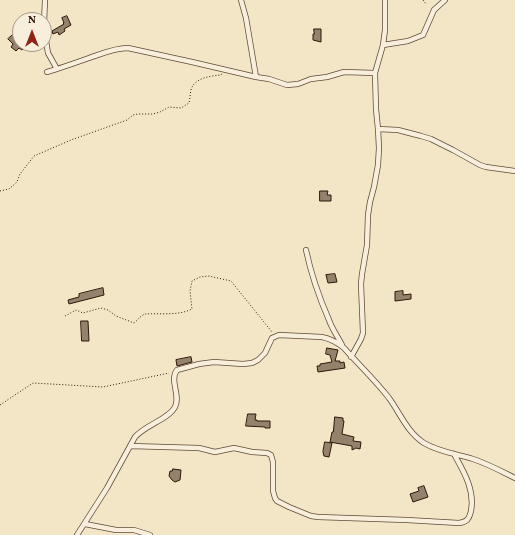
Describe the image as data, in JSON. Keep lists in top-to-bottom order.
{
  "north": "top"
}
